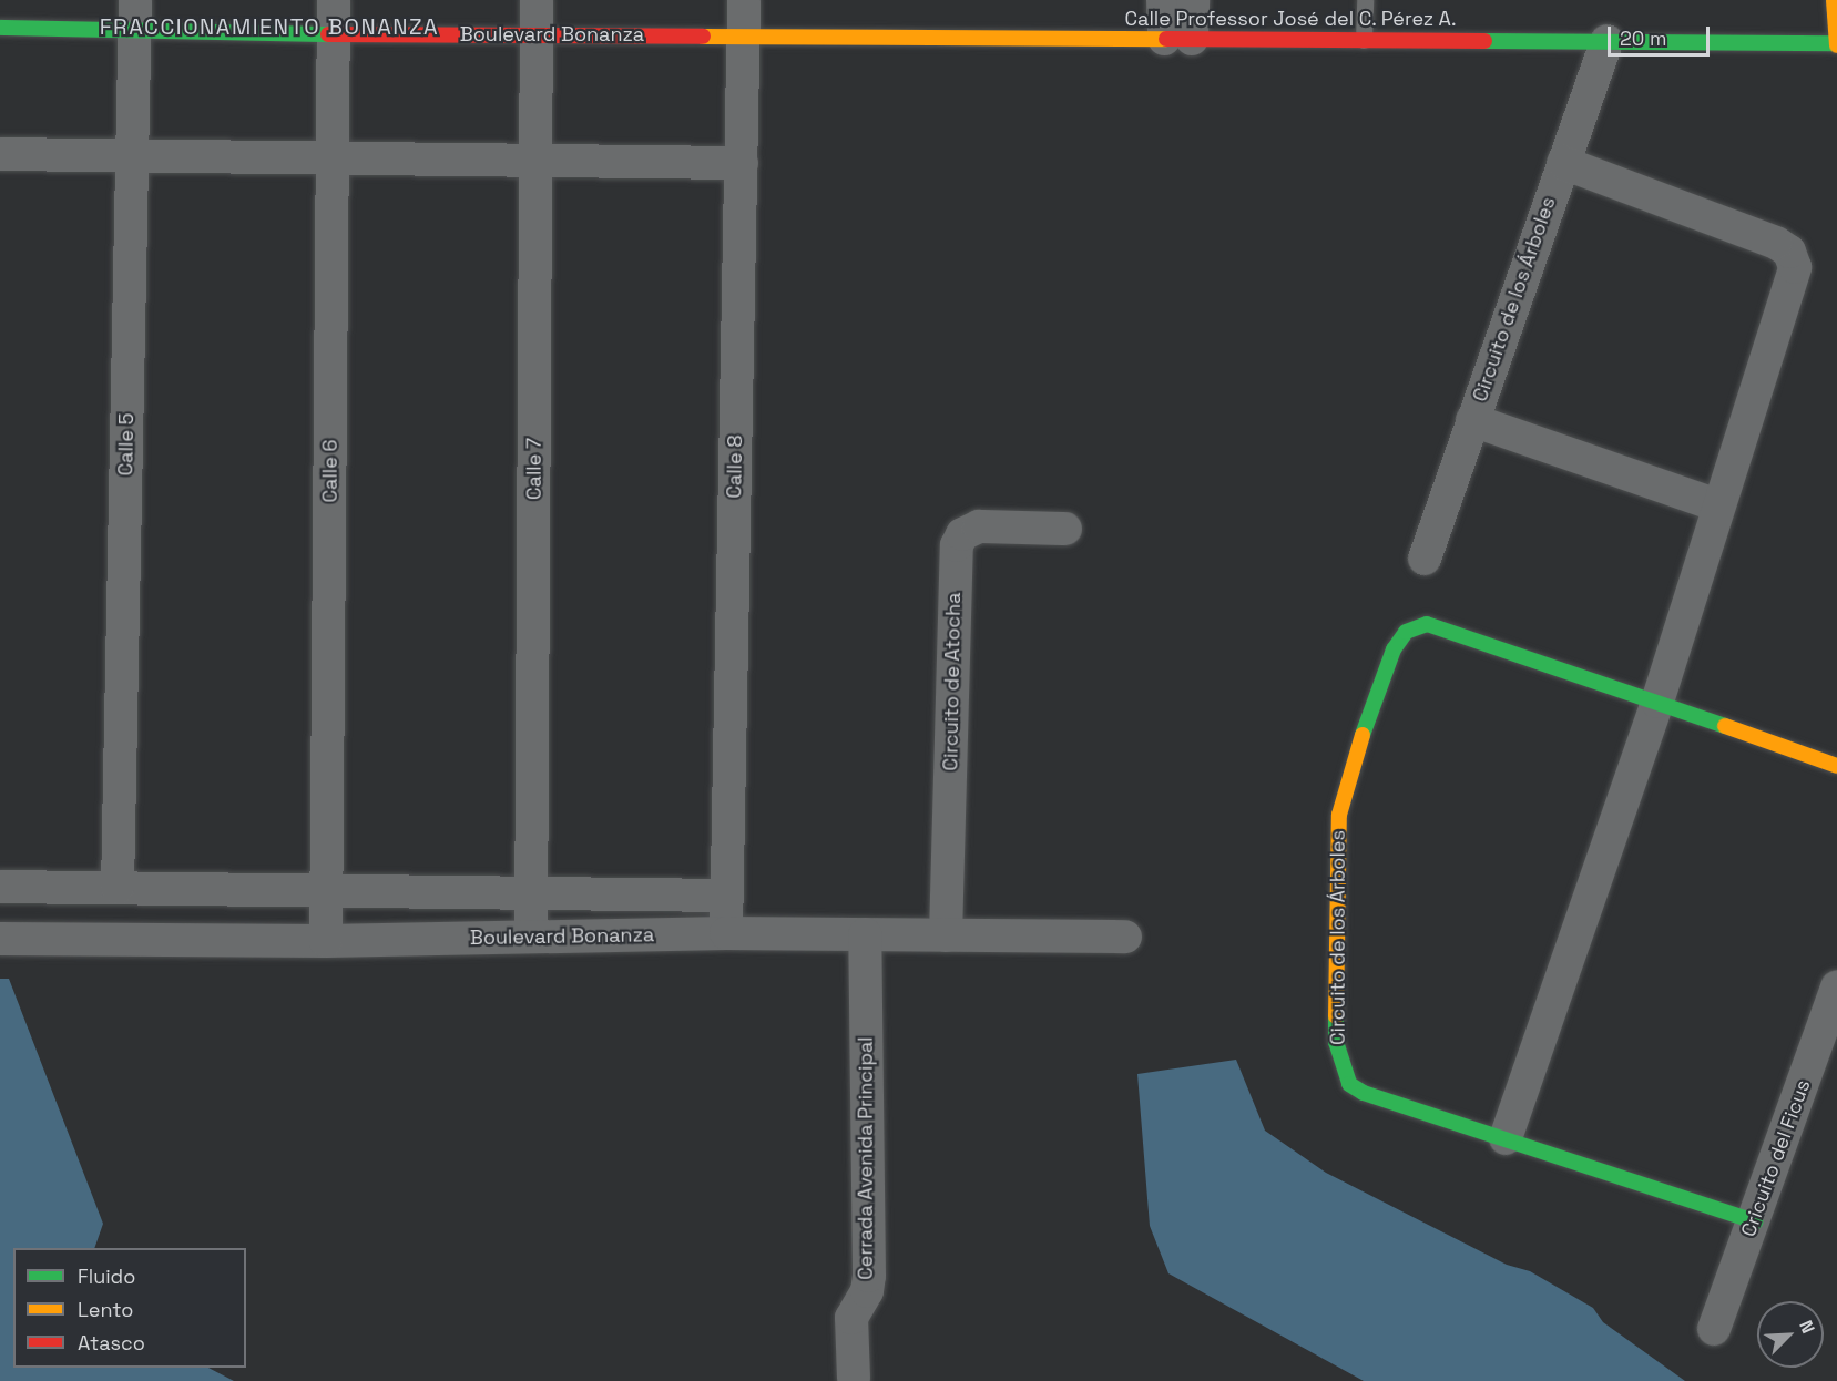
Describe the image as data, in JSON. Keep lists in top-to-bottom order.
{
  "streets": {
    "street": [
      "Calle Professor José del C. Pérez A.",
      "Boulevard Bonanza",
      "Circuito de los Árboles",
      "Calle 5",
      "Calle 8",
      "Calle 7",
      "Calle 6",
      "Circuito de Atocha",
      "Cerrada Avenida Principal",
      "Cricuito del Ficus"
    ]
  },
  "crossings": [
    ["Calle Professor José del C. Pérez A.", "Boulevard Bonanza"],
    ["Calle Professor José del C. Pérez A.", "Circuito de los Árboles"],
    ["Calle Professor José del C. Pérez A.", "Calle 8"],
    ["Boulevard Bonanza", "Calle 5"],
    ["Boulevard Bonanza", "Calle 8"],
    ["Boulevard Bonanza", "Calle 7"],
    ["Boulevard Bonanza", "Calle 6"],
    ["Boulevard Bonanza", "Circuito de Atocha"],
    ["Boulevard Bonanza", "Cerrada Avenida Principal"],
    ["Circuito de los Árboles", "Cricuito del Ficus"]
  ],
  "districts": ["FRACCIONAMIENTO BONANZA"],
  "legend": ["Fluido", "Lento", "Atasco"],
  "scale_bar": "20 m",
  "north": "top right"
}
